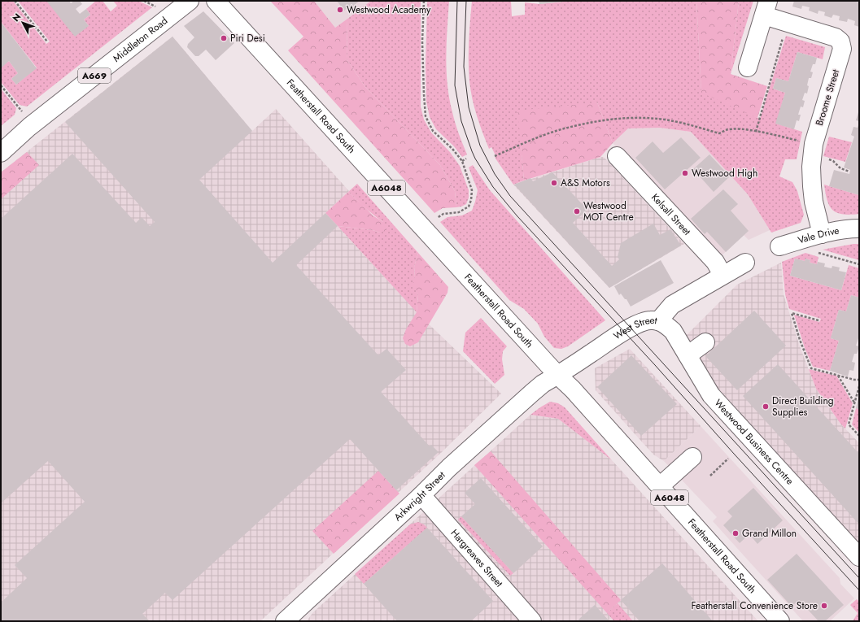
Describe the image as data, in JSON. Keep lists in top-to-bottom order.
{
  "streets": {
    "street": [
      "Middleton Road",
      "A669",
      "Broome Street",
      "Featherstall Road South",
      "A6048",
      "Kelsall Street",
      "Vale Drive",
      "West Street",
      "Westwood Business Centre",
      "Arkwright Street",
      "Hargreaves Street"
    ]
  },
  "crossings": [
    ["Broome Street", "Vale Drive"],
    ["Featherstall Road South", "West Street"],
    ["Featherstall Road South", "Arkwright Street"],
    ["Kelsall Street", "West Street"],
    ["West Street", "Westwood Business Centre"],
    ["West Street", "Arkwright Street"],
    ["Arkwright Street", "Hargreaves Street"]
  ],
  "places": [
    "Westwood Academy",
    "Piri Desi",
    "Westwood High",
    "A&S Motors",
    "Westwood MOT Centre",
    "Direct Building Supplies",
    "Grand Millon",
    "Featherstall Convenience Store"
  ],
  "north": "top left"
}
